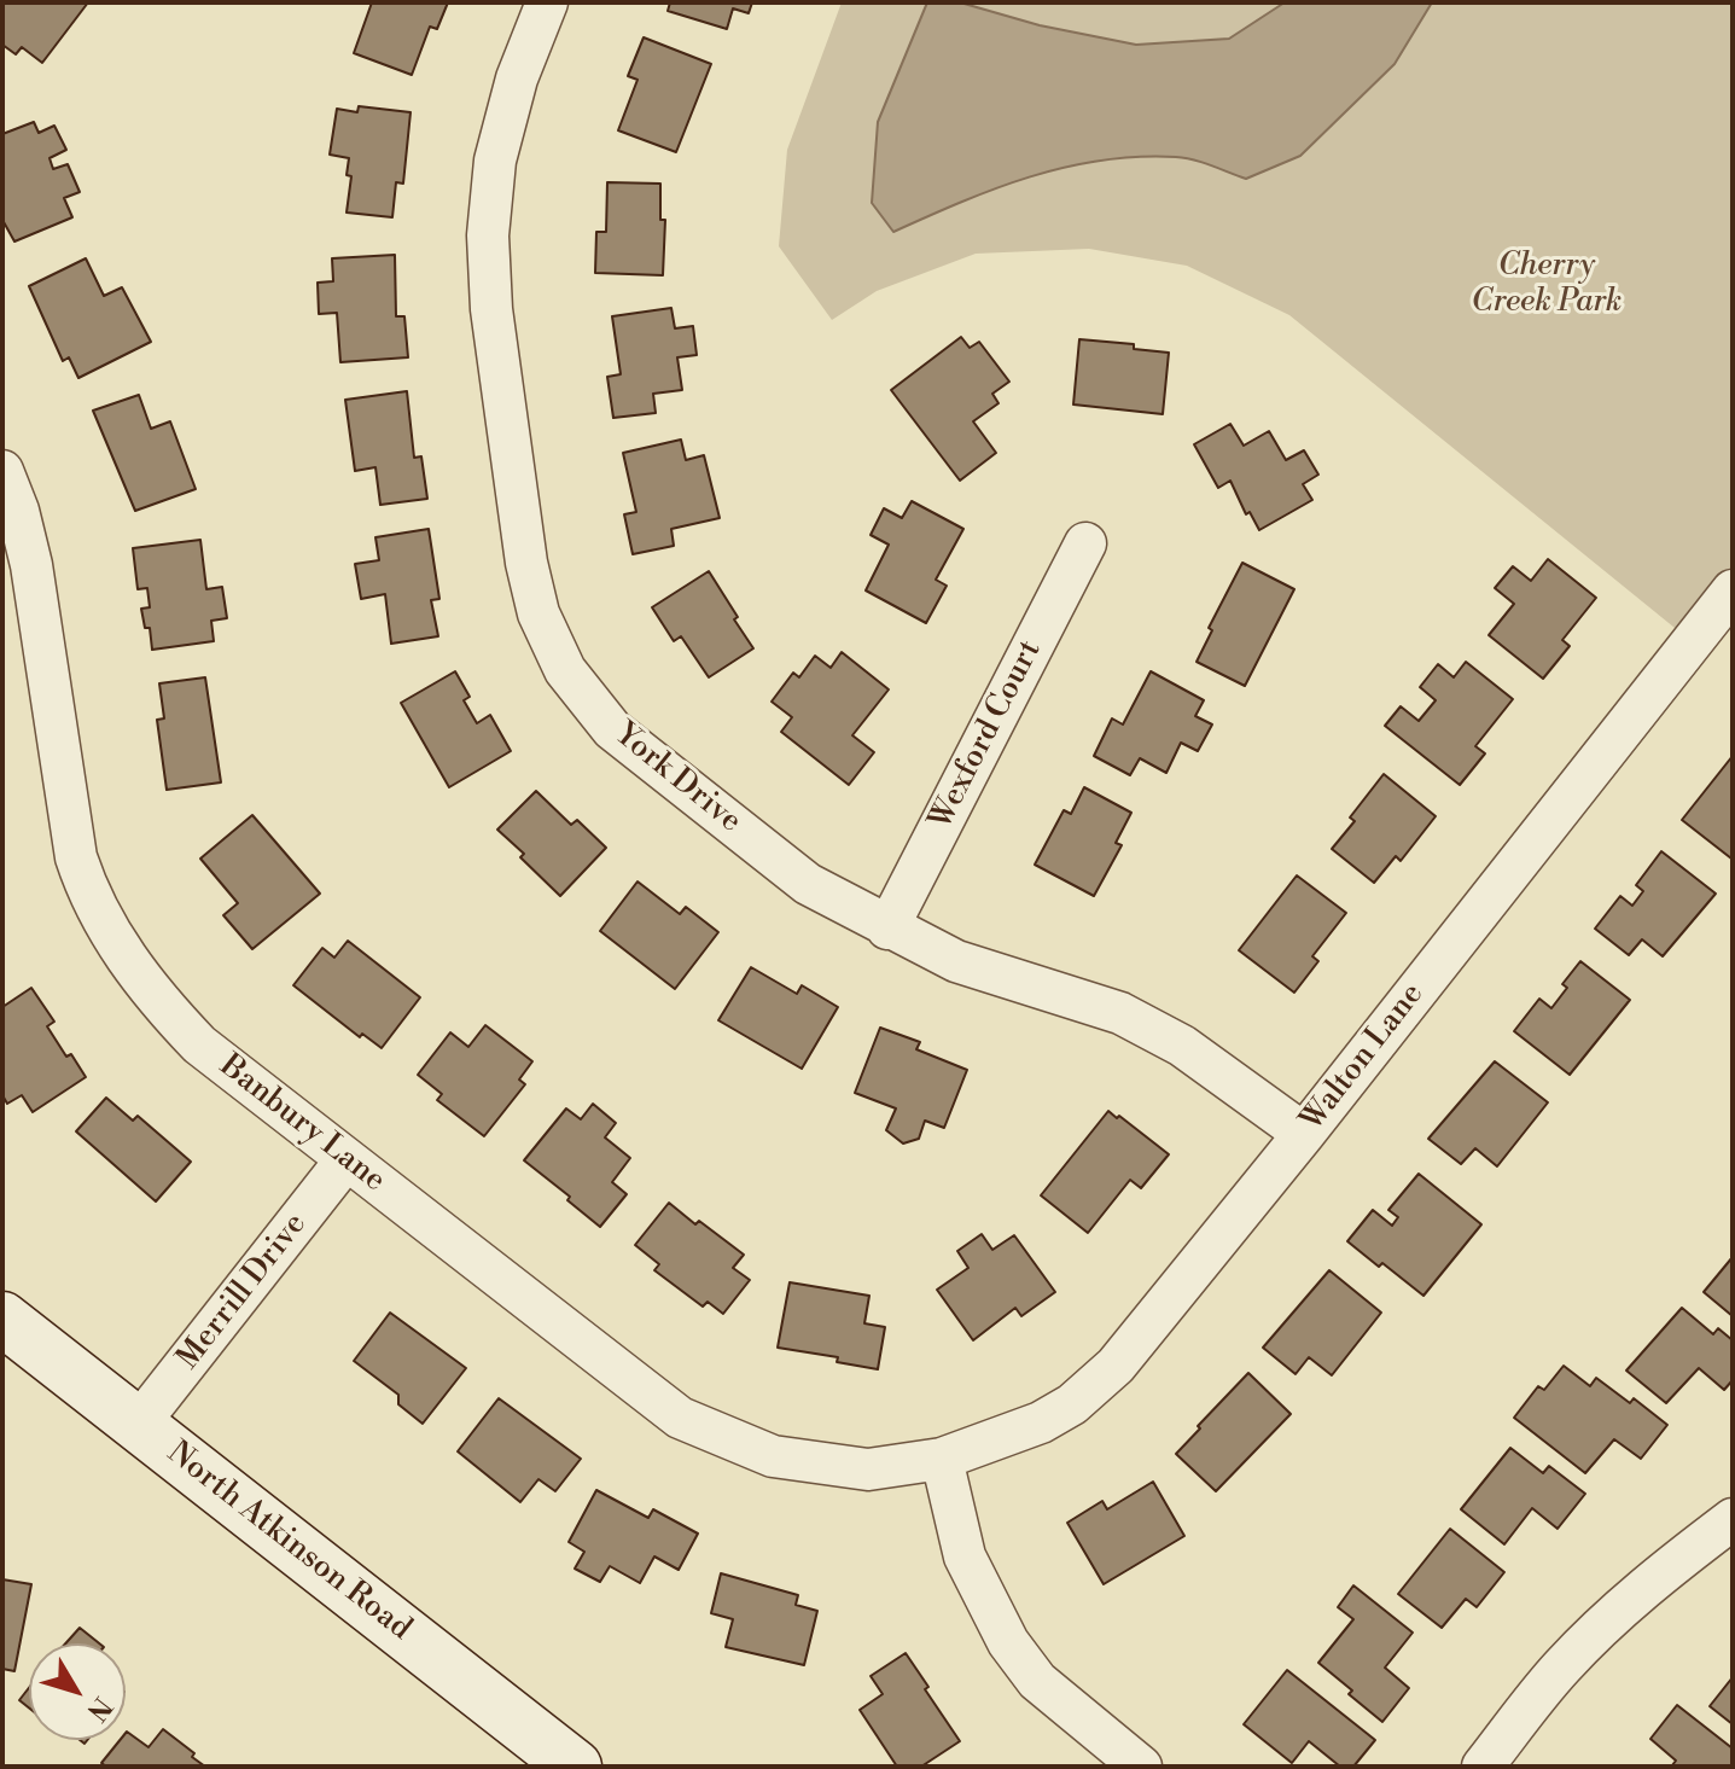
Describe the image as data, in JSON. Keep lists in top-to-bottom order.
{
  "streets": {
    "main road": ["North Atkinson Road"],
    "street": [
      "Wexford Court",
      "York Drive",
      "Walton Lane",
      "Banbury Lane",
      "Merrill Drive"
    ]
  },
  "crossings": [
    ["Wexford Court", "York Drive"],
    ["York Drive", "Walton Lane"],
    ["Walton Lane", "Banbury Lane"],
    ["Banbury Lane", "Merrill Drive"],
    ["Merrill Drive", "North Atkinson Road"]
  ],
  "parks": ["Cherry Creek Park"],
  "north": "bottom right"
}
